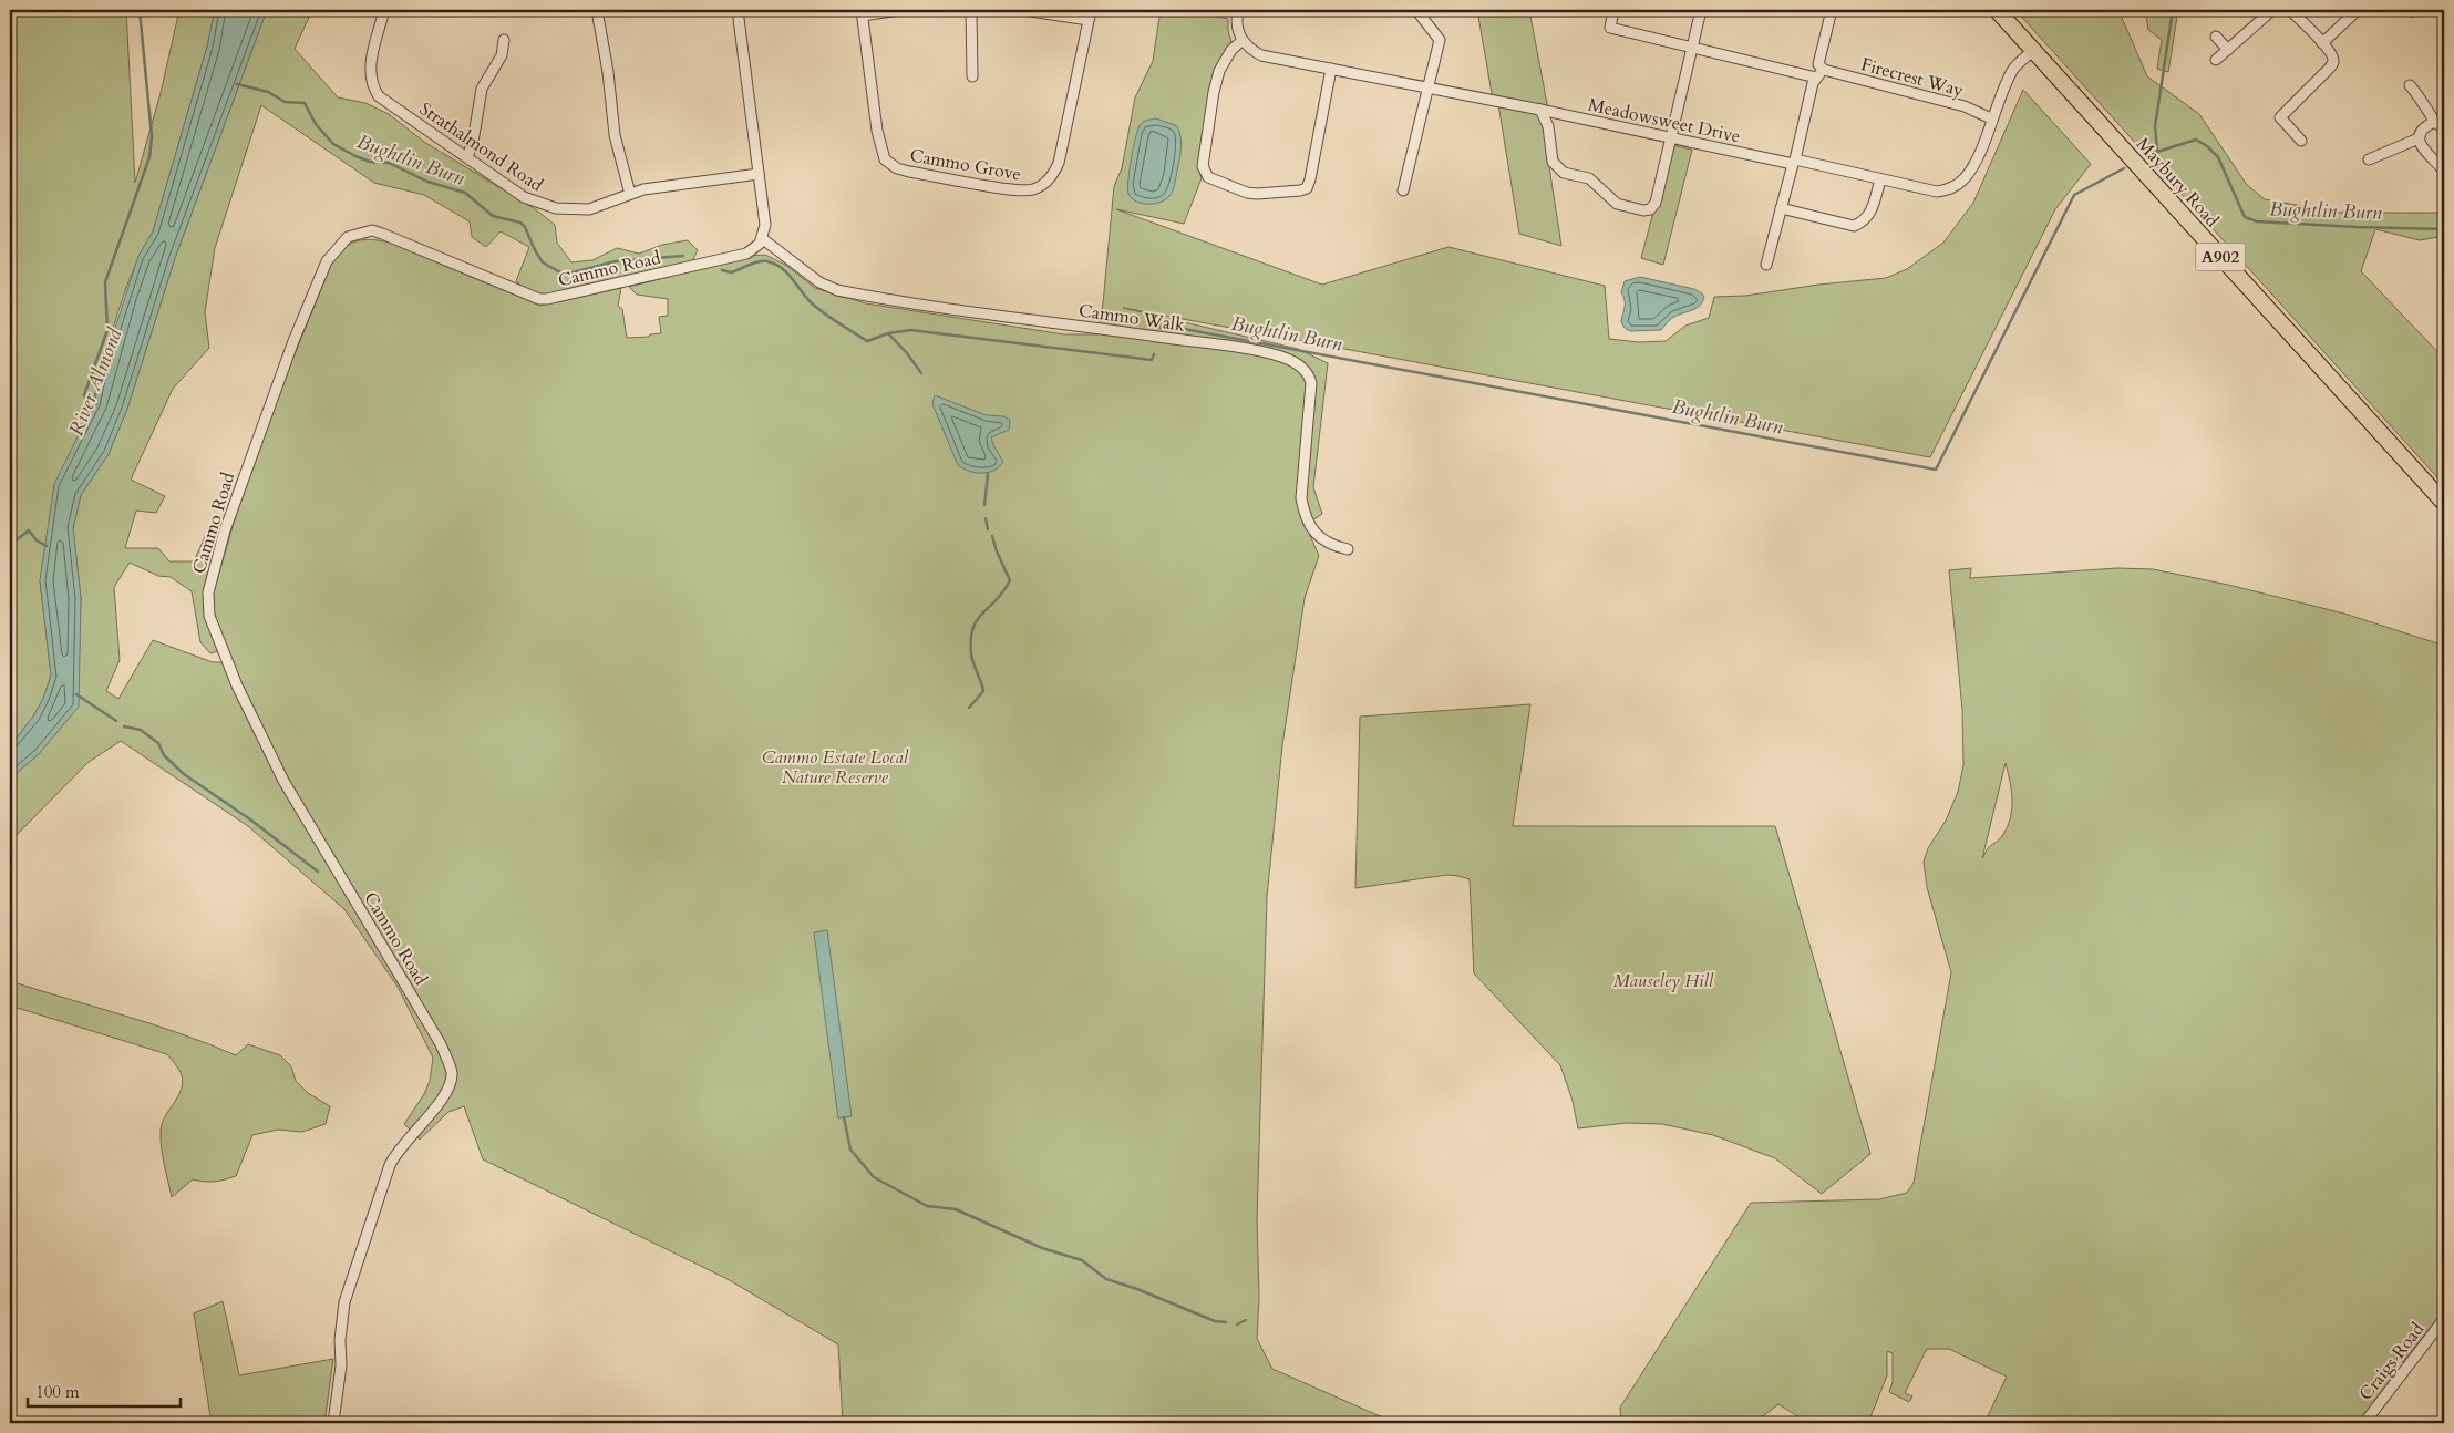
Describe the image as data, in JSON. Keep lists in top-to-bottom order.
{
  "streets": {
    "main road": ["Maybury Road", "A902"],
    "street": [
      "Firecrest Way",
      "Meadowsweet Drive",
      "Strathalmond Road",
      "Cammo Grove",
      "Cammo Road",
      "Cammo Walk",
      "Craigs Road"
    ]
  },
  "crossings": [
    ["Firecrest Way", "Meadowsweet Drive"],
    ["Meadowsweet Drive", "Maybury Road"],
    ["Cammo Road", "Cammo Walk"]
  ],
  "water": ["Bughtlin Burn", "River Almond"],
  "parks": ["Cammo Estate Local Nature Reserve", "Mauseley Hill"],
  "scale_bar": "100 m"
}
